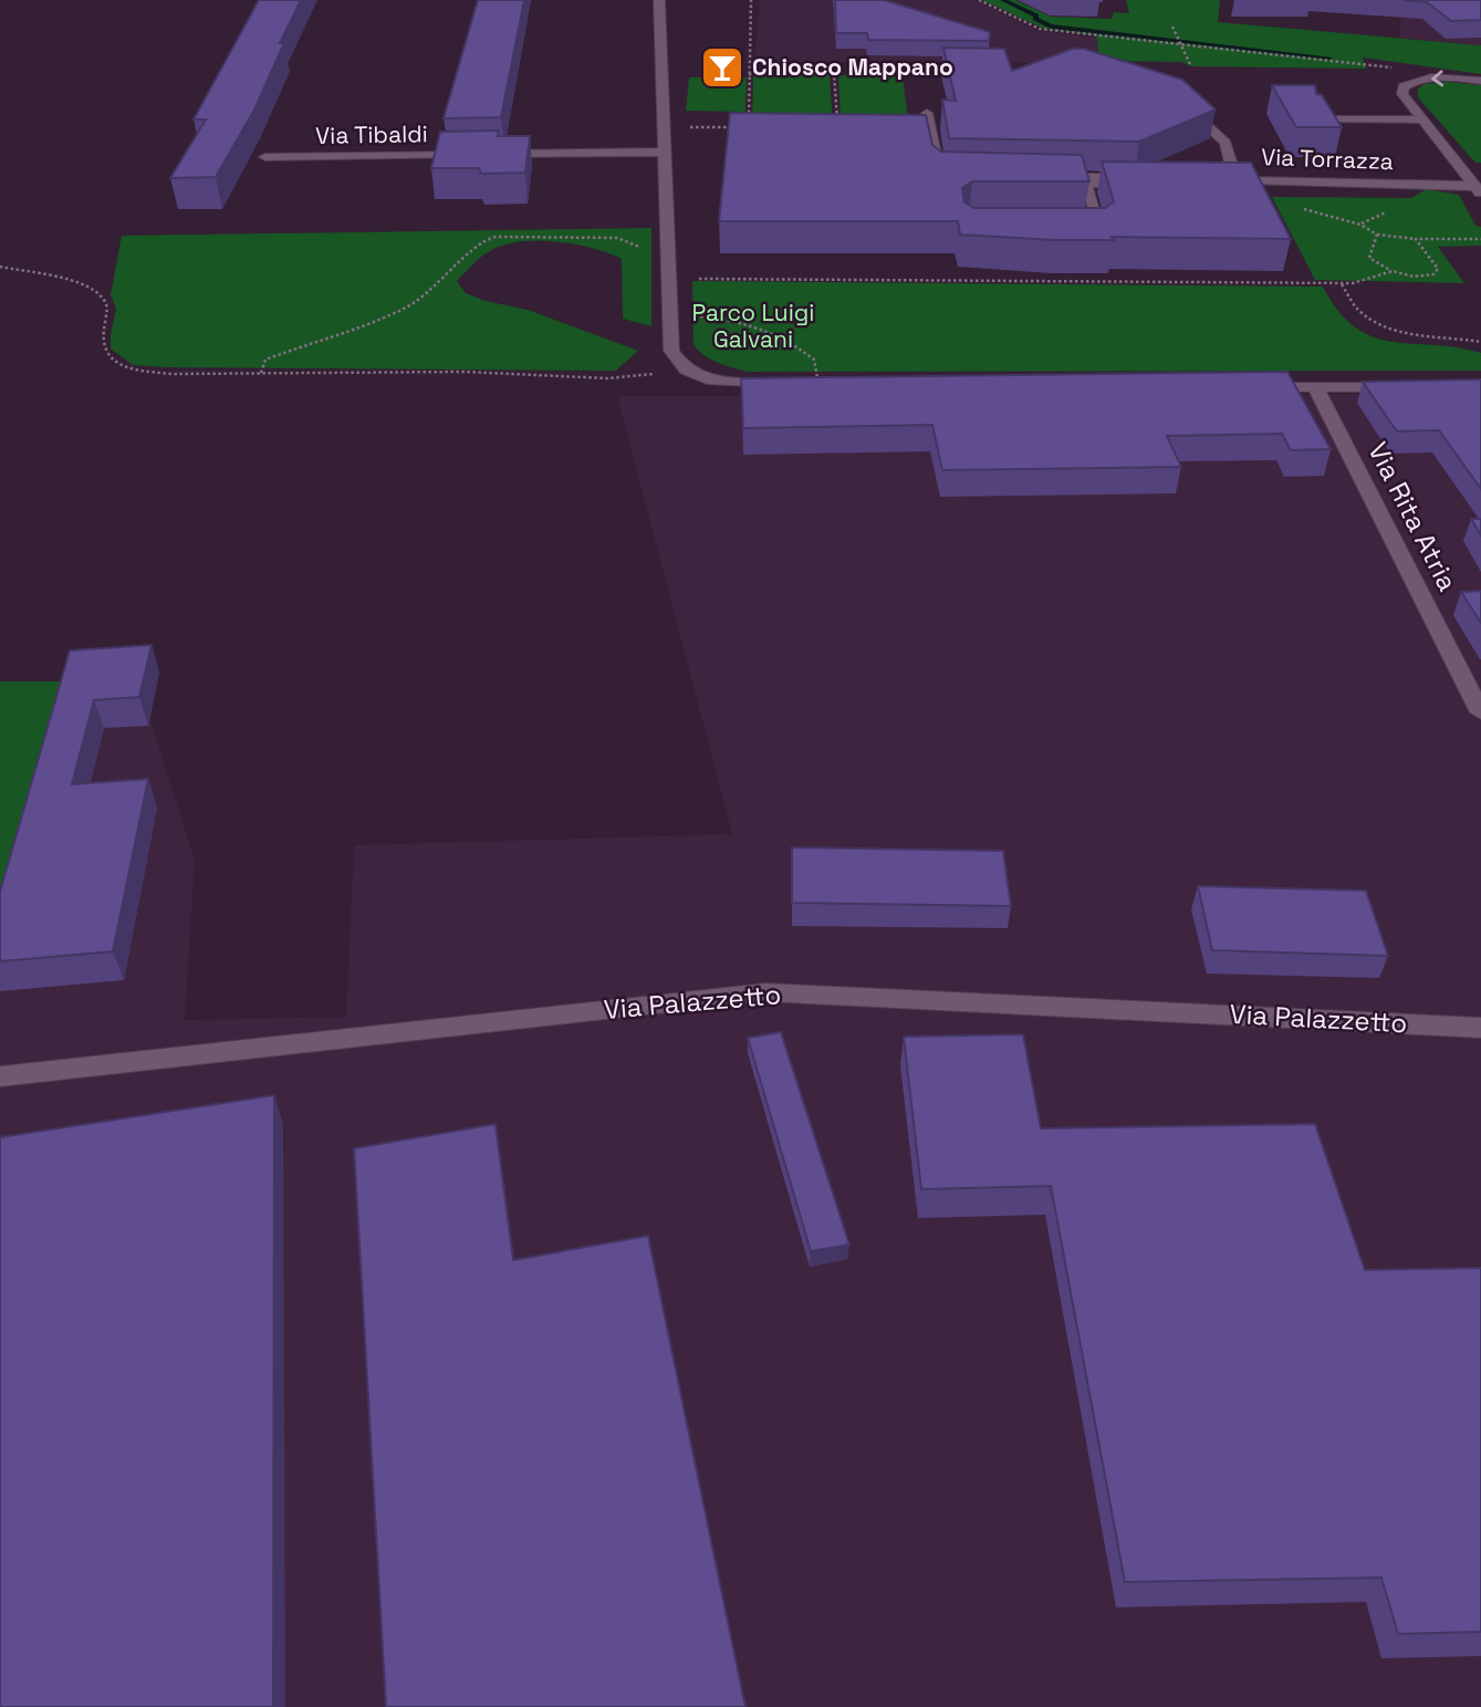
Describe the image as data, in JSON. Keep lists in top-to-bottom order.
{
  "streets": {
    "street": [
      "Via Tibaldi",
      "Via Torrazza",
      "Via Rita Atria",
      "Via Palazzetto"
    ]
  },
  "parks": ["Parco Luigi Galvani"],
  "places": {
    "bar": ["Chiosco Mappano"]
  }
}
